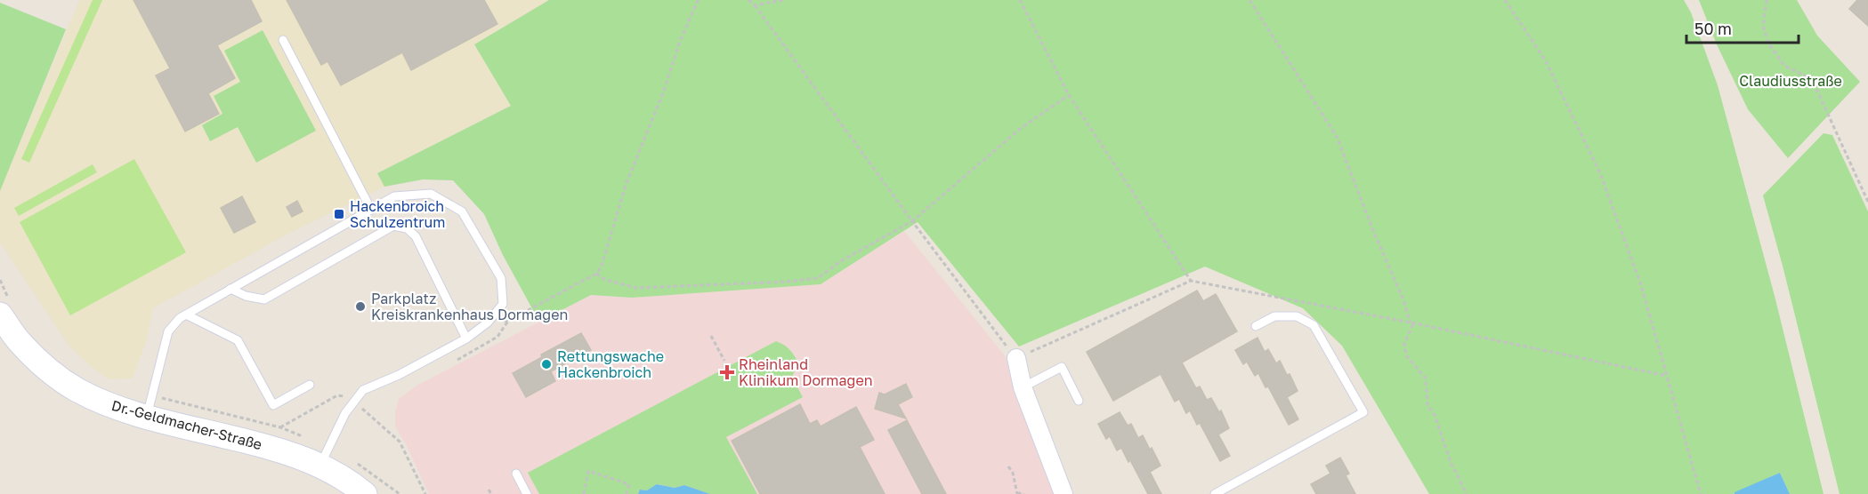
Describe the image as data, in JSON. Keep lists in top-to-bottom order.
{
  "streets": {
    "street": ["Dr.-Geldmacher-Straße"]
  },
  "parks": ["Claudiusstraße"],
  "places": {
    "transit": ["Hackenbroich Schulzentrum"],
    "other": ["Parkplatz Kreiskrankenhaus Dormagen", "Rettungswache Hackenbroich"],
    "health": ["Rheinland Klinikum Dormagen"]
  },
  "scale_bar": "50 m"
}
